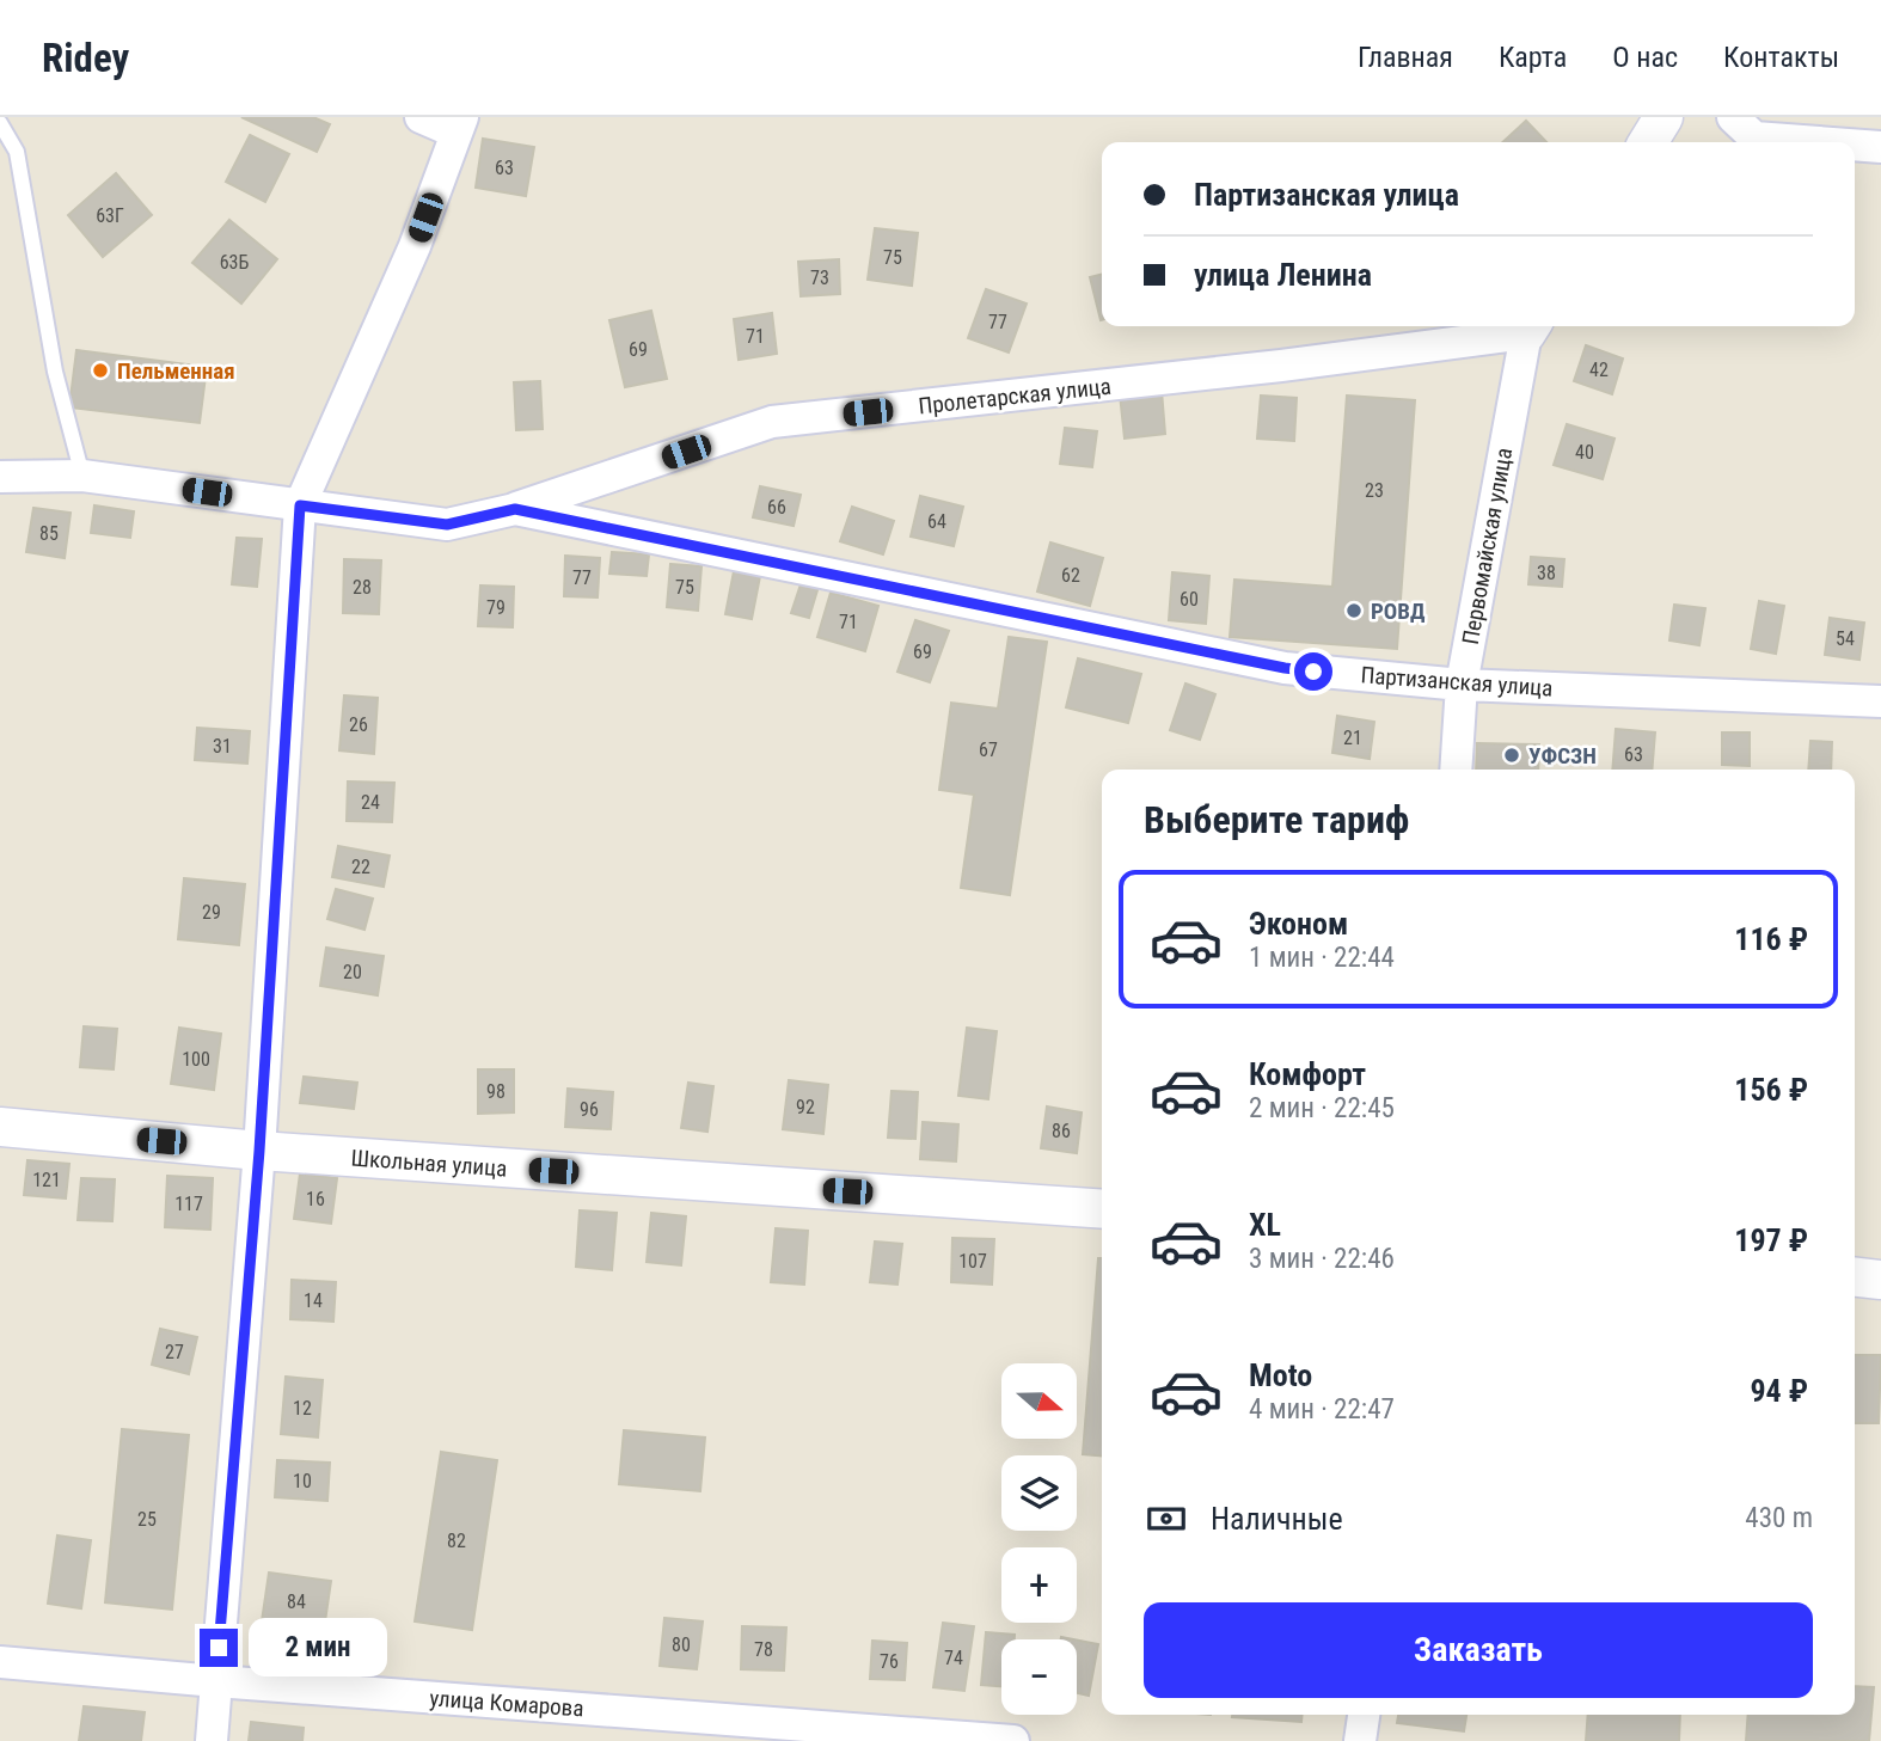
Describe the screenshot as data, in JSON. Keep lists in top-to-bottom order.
{
  "streets": {
    "street": [
      "Пролетарская улица",
      "Первомайская улица",
      "Партизанская улица",
      "Школьная улица",
      "улица Комарова"
    ]
  },
  "crossings": [
    ["Пролетарская улица", "Первомайская улица"],
    ["Пролетарская улица", "Партизанская улица"],
    ["Первомайская улица", "Партизанская улица"]
  ],
  "places": ["Пельменная", "РОВД", "УФСЗН"],
  "house_numbers": [
    "63",
    "63Г",
    "75",
    "63Б",
    "73",
    "77",
    "71",
    "69",
    "42",
    "40",
    "23",
    "66",
    "64",
    "85",
    "38",
    "62",
    "77",
    "28",
    "75",
    "60",
    "79",
    "71",
    "54",
    "69",
    "26",
    "21",
    "31",
    "67",
    "63",
    "24",
    "22",
    "29",
    "20",
    "100",
    "98",
    "92",
    "96",
    "86",
    "121",
    "16",
    "117",
    "107",
    "14",
    "27",
    "12",
    "10",
    "25",
    "82",
    "84",
    "80",
    "78",
    "74",
    "76"
  ],
  "north": "right",
  "page": {
    "header": "Ridey",
    "nav": [
      "Главная",
      "Карта",
      "О нас",
      "Контакты"
    ],
    "banner": ["Партизанская улица", "улица Ленина"],
    "heading": "Выберите тариф",
    "list": [
      {
        "name": "Эконом",
        "note": "1 мин · 22:44",
        "value": "116 ₽"
      },
      {
        "name": "Комфорт",
        "note": "2 мин · 22:45",
        "value": "156 ₽"
      },
      {
        "name": "XL",
        "note": "3 мин · 22:46",
        "value": "197 ₽"
      },
      {
        "name": "Moto",
        "note": "4 мин · 22:47",
        "value": "94 ₽"
      }
    ],
    "map_buttons": ["+", "−"],
    "pay": ["Наличные", "430 m"],
    "buttons": "Заказать",
    "bubble": "2 мин"
  }
}
